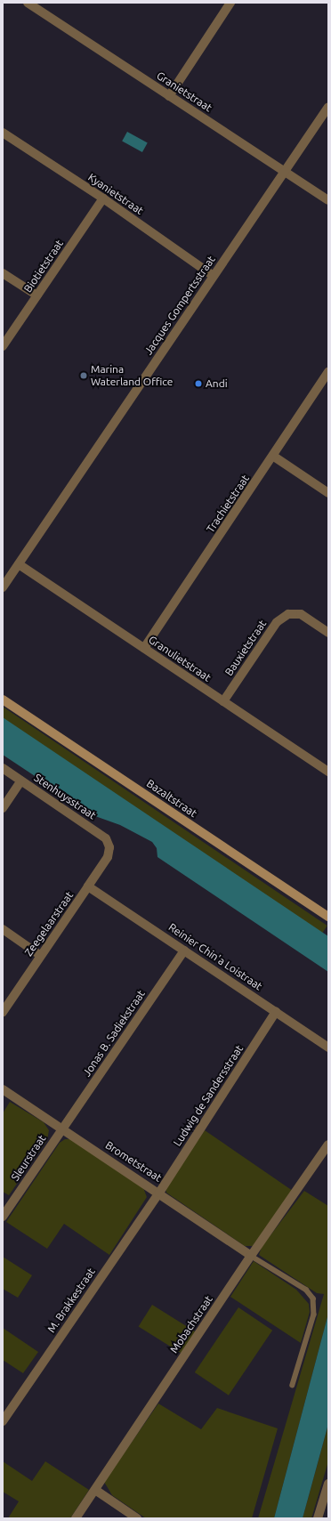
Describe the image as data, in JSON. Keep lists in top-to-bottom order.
{
  "streets": {
    "street": [
      "Granietstraat",
      "Kyanietstraat",
      "Biotietstraat",
      "Jacques Gompertsstraat",
      "Trachietstraat",
      "Bauxietstraat",
      "Granulietstraat",
      "Stenhuysstraat",
      "Bazaltstraat",
      "Zeegelaarstraat",
      "Reinier Chin'a Loistraat",
      "Jonas B. Sadiekstraat",
      "Ludwig de Sandersstraat",
      "Sleurstraat",
      "Brometstraat",
      "M. Brakkestraat",
      "Mobachstraat"
    ]
  },
  "crossings": [
    ["Granietstraat", "Jacques Gompertsstraat"],
    ["Kyanietstraat", "Biotietstraat"],
    ["Kyanietstraat", "Jacques Gompertsstraat"],
    ["Jacques Gompertsstraat", "Granulietstraat"],
    ["Trachietstraat", "Granulietstraat"],
    ["Bauxietstraat", "Granulietstraat"],
    ["Stenhuysstraat", "Zeegelaarstraat"],
    ["Zeegelaarstraat", "Reinier Chin'a Loistraat"],
    ["Reinier Chin'a Loistraat", "Jonas B. Sadiekstraat"],
    ["Reinier Chin'a Loistraat", "Ludwig de Sandersstraat"],
    ["Jonas B. Sadiekstraat", "Sleurstraat"],
    ["Jonas B. Sadiekstraat", "Brometstraat"],
    ["Ludwig de Sandersstraat", "Brometstraat"],
    ["Ludwig de Sandersstraat", "M. Brakkestraat"],
    ["Sleurstraat", "Brometstraat"],
    ["Brometstraat", "M. Brakkestraat"],
    ["Brometstraat", "Mobachstraat"]
  ],
  "places": ["Marina Waterland Office", "Andi"]
}
